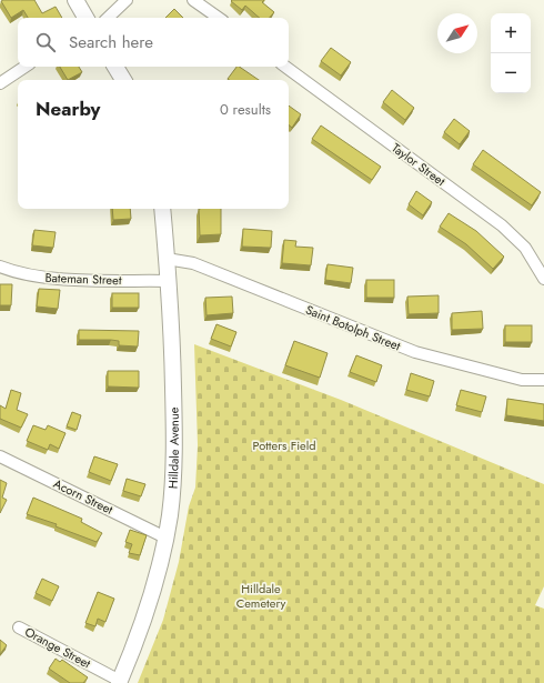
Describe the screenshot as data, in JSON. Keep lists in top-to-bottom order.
{
  "streets": {
    "main road": ["Hilldale Avenue"],
    "street": [
      "Taylor Street",
      "Bateman Street",
      "Saint Botolph Street",
      "Acorn Street",
      "Orange Street"
    ]
  },
  "crossings": [
    ["Bateman Street", "Hilldale Avenue"],
    ["Saint Botolph Street", "Hilldale Avenue"],
    ["Hilldale Avenue", "Acorn Street"],
    ["Hilldale Avenue", "Orange Street"]
  ],
  "parks": ["Potters Field", "Hilldale Cemetery"],
  "north": "top right",
  "page": {
    "map_buttons": ["+", "−"],
    "search": "Search here",
    "heading": ["Nearby", "0 results"]
  }
}
